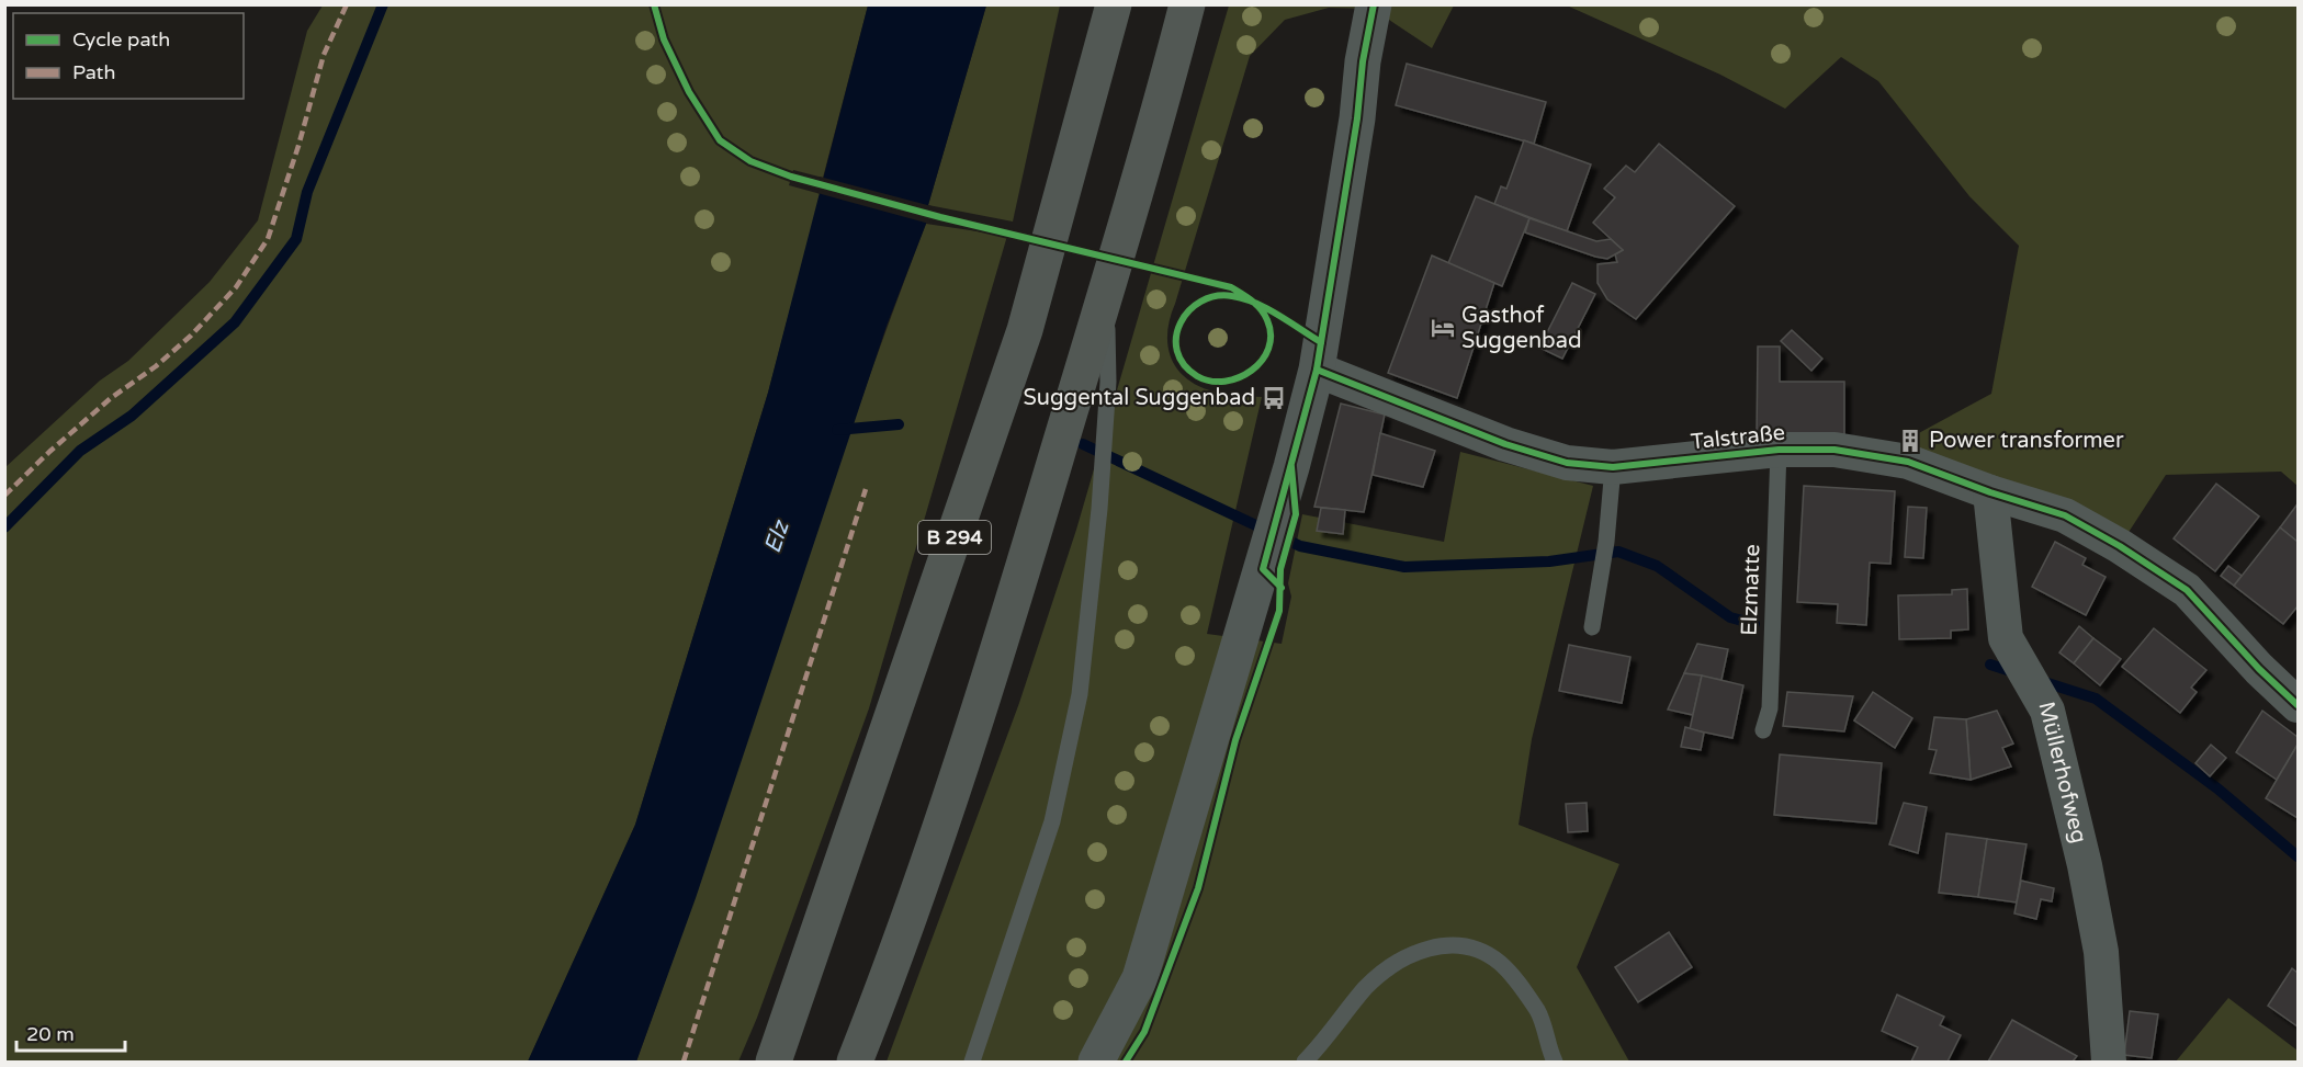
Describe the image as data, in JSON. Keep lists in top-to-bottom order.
{
  "streets": {
    "highway": ["B 294"],
    "street": ["Talstraße", "Müllerhofweg"],
    "lane": ["Elzmatte"]
  },
  "crossings": [
    ["Talstraße", "Elzmatte"],
    ["Talstraße", "Müllerhofweg"]
  ],
  "water": ["Elz"],
  "places": {
    "hotel": ["Gasthof Suggenbad"],
    "bus stop": ["Suggental Suggenbad"],
    "building": ["Power transformer"]
  },
  "legend": ["Cycle path", "Path"],
  "scale_bar": "20 m"
}
